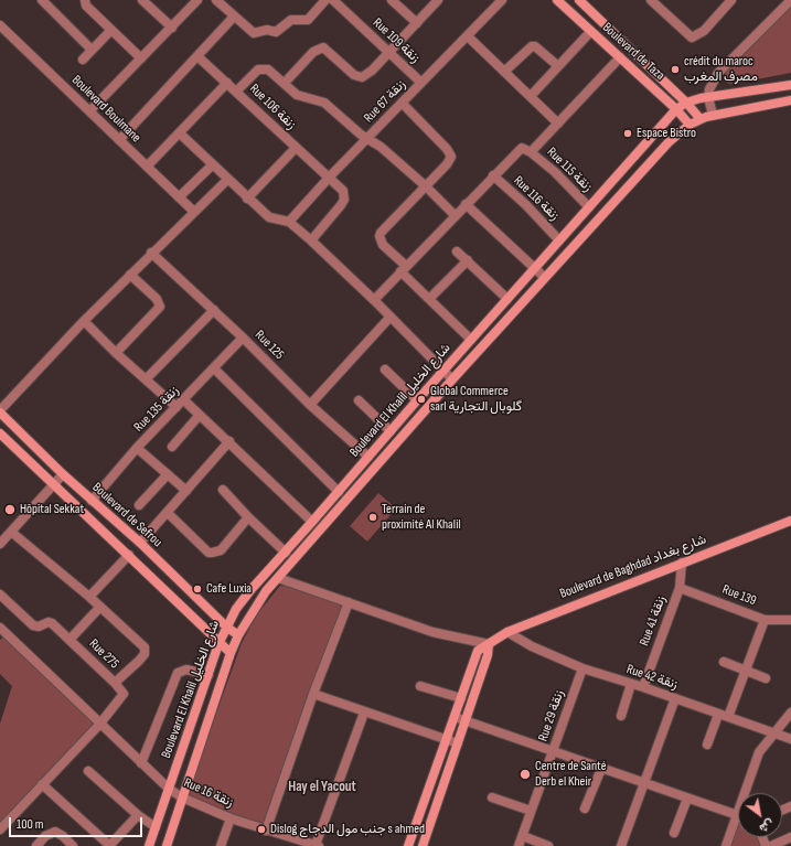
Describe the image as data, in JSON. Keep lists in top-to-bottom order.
{
  "streets": {
    "street": [
      "Rue 109 زنقة",
      "Boulevard de Taza",
      "Rue 67 زنقة",
      "Rue 106 زنقة",
      "Boulevard Boulmane",
      "Rue 115 زنقة",
      "Rue 116 زنقة",
      "Rue 125",
      "Boulevard El Khalil شارع الخليل",
      "Rue 135 زنقة",
      "Boulevard de Sefrou",
      "Boulevard de Baghdad شارع بغداد",
      "Rue 139",
      "Rue 41 زنقة",
      "Rue 275",
      "Rue 42 زنقة",
      "Rue 29 زنقة",
      "Rue 16 زنقة"
    ]
  },
  "crossings": [
    ["Rue 109 زنقة", "Rue 67 زنقة"],
    ["Boulevard de Taza", "Boulevard El Khalil شارع الخليل"],
    ["Rue 67 زنقة", "Rue 106 زنقة"],
    ["Rue 115 زنقة", "Boulevard El Khalil شارع الخليل"],
    ["Rue 116 زنقة", "Boulevard El Khalil شارع الخليل"],
    ["Rue 125", "Boulevard El Khalil شارع الخليل"],
    ["Rue 125", "Rue 135 زنقة"],
    ["Boulevard El Khalil شارع الخليل", "Boulevard de Sefrou"],
    ["Boulevard El Khalil شارع الخليل", "Rue 16 زنقة"],
    ["Rue 135 زنقة", "Boulevard de Sefrou"],
    ["Boulevard de Baghdad شارع بغداد", "Rue 41 زنقة"],
    ["Boulevard de Baghdad شارع بغداد", "Rue 42 زنقة"],
    ["Rue 139", "Rue 41 زنقة"],
    ["Rue 41 زنقة", "Rue 42 زنقة"],
    ["Rue 275", "Rue 16 زنقة"],
    ["Rue 42 زنقة", "Rue 29 زنقة"]
  ],
  "districts": ["Hay el Yacout"],
  "places": [
    "crédit du maroc مصرف المغرب",
    "Espace Bistro",
    "Global Commerce sarl گلوبال التجارية",
    "Hôpital Sekkat",
    "Terrain de proximité Al Khalil",
    "Cafe Luxia",
    "Centre de Santé Derb el Kheir",
    "Dislog جنب مول الدجاج s ahmed"
  ],
  "scale_bar": "100 m",
  "north": "bottom right"
}
